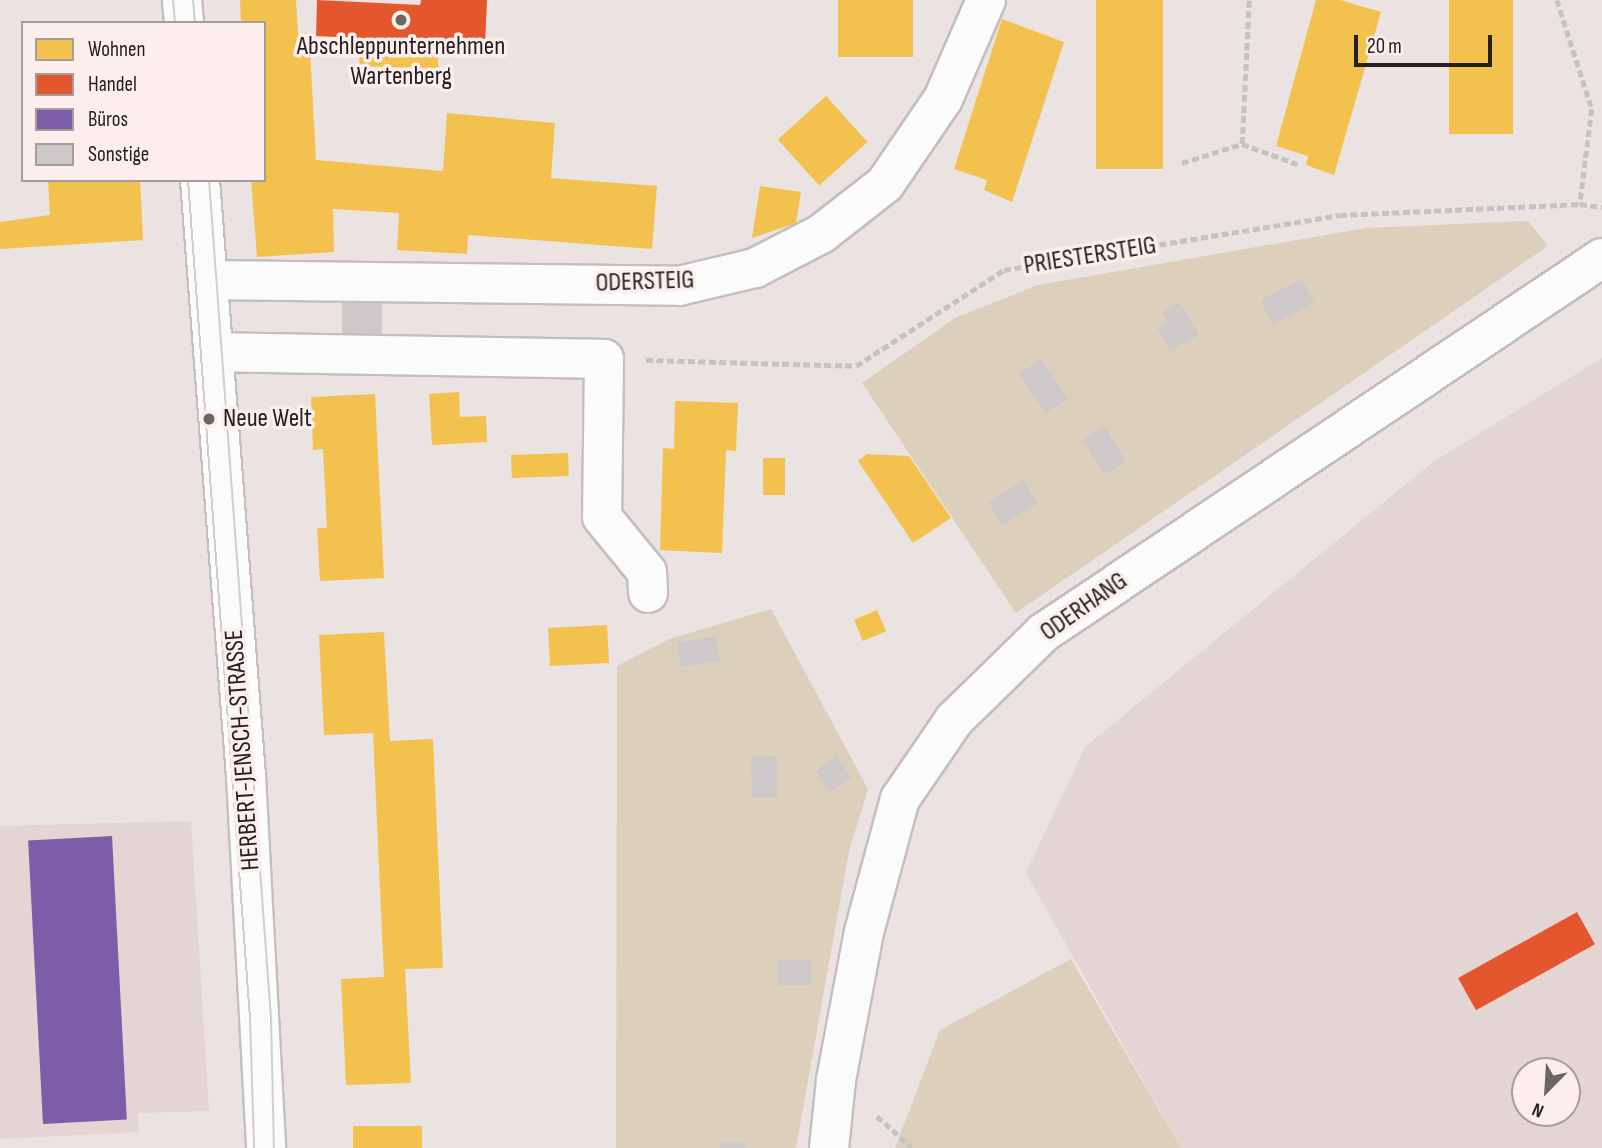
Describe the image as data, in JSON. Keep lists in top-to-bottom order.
{
  "streets": {
    "street": ["ODERSTEIG", "ODERHANG", "HERBERT-JENSCH-STRASSE"],
    "path": ["PRIESTERSTEIG"]
  },
  "crossings": [
    ["ODERSTEIG", "HERBERT-JENSCH-STRASSE"]
  ],
  "places": ["Abschleppunternehmen Wartenberg", "Neue Welt"],
  "legend": [
    "Wohnen",
    "Handel",
    "Büros",
    "Sonstige"
  ],
  "scale_bar": "20 m",
  "north": "bottom left"
}
